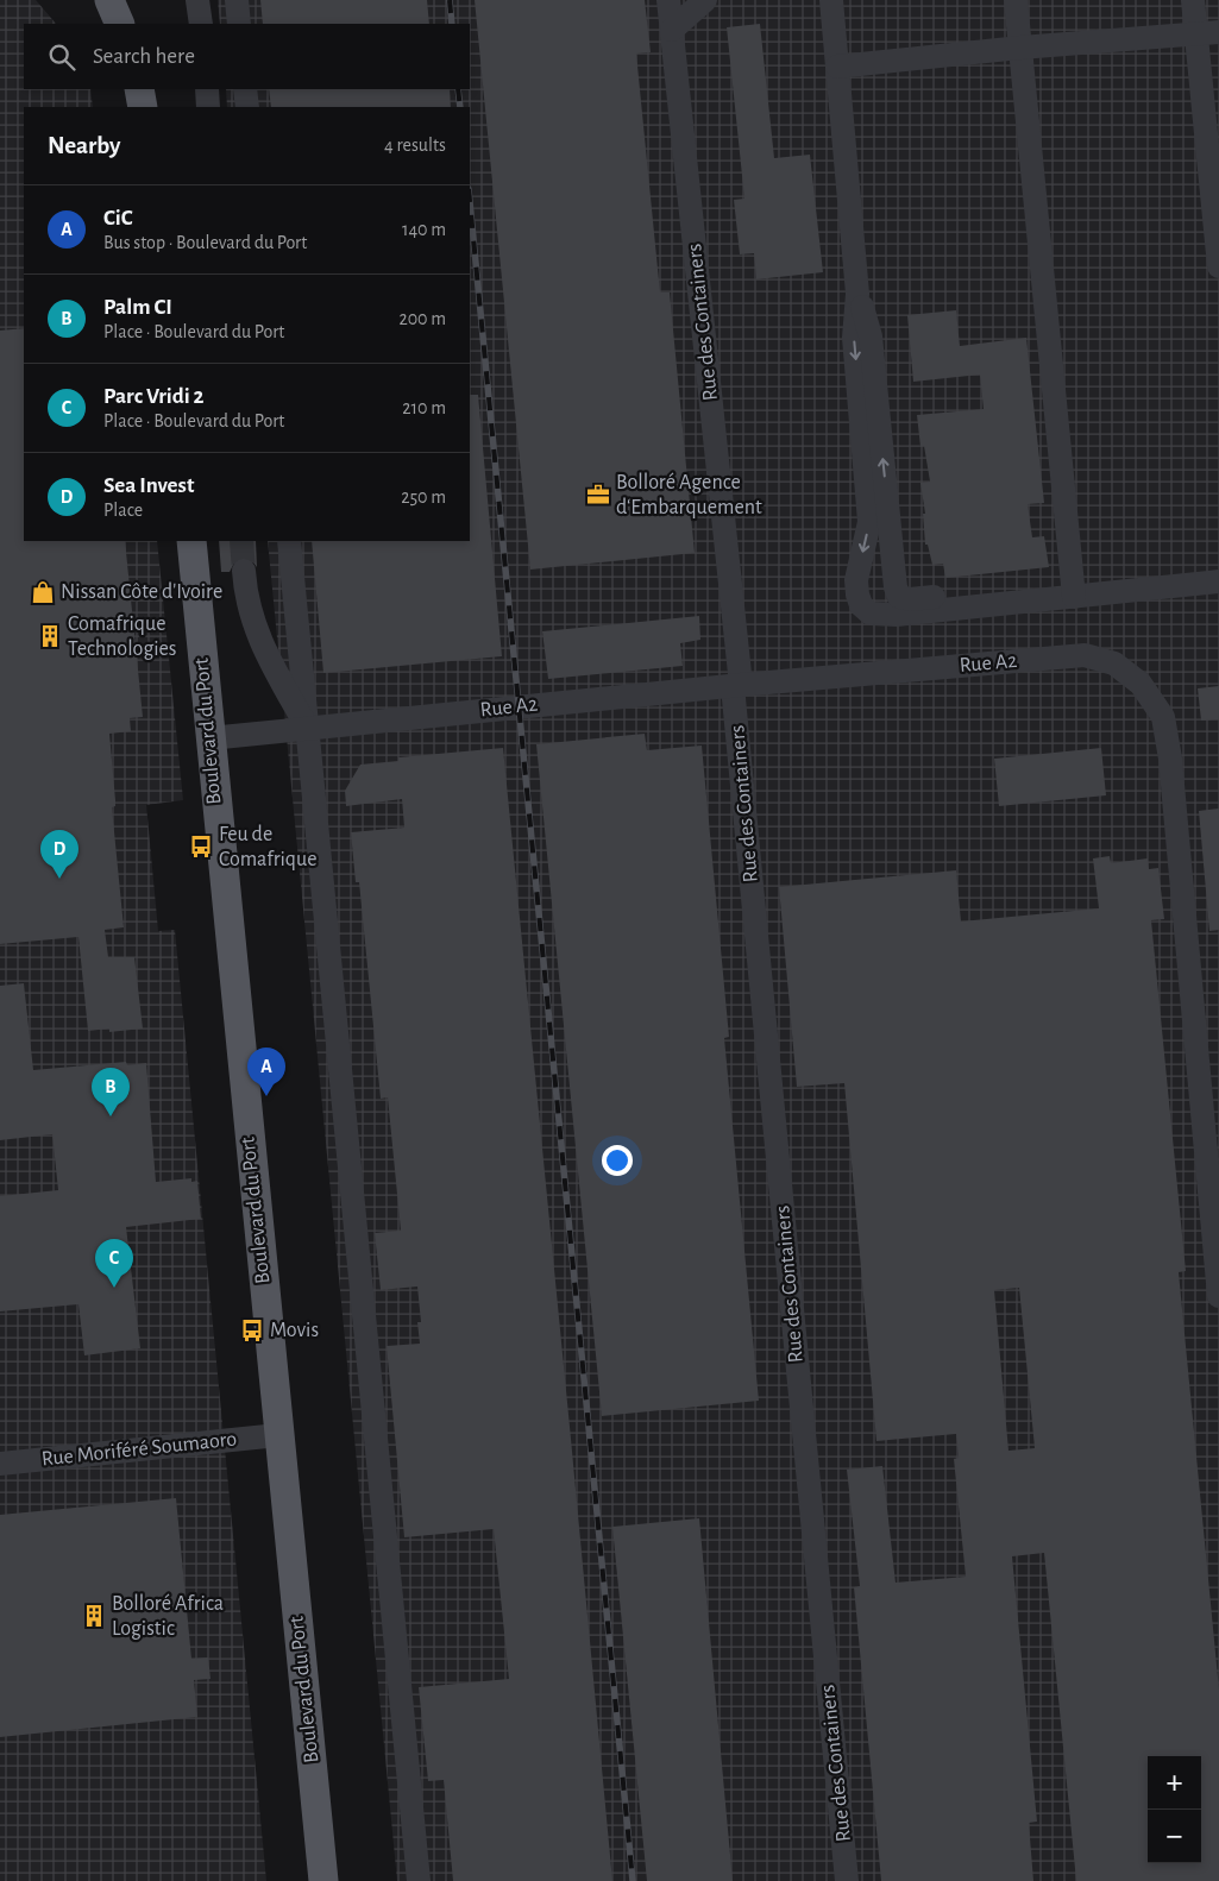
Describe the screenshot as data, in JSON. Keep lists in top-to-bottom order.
{
  "streets": {
    "main road": ["Boulevard du Port"],
    "street": ["Rue des Containers", "Rue A2", "Rue Moriféré Soumaoro"]
  },
  "crossings": [
    ["Rue des Containers", "Rue A2"],
    ["Rue A2", "Boulevard du Port"],
    ["Boulevard du Port", "Rue Moriféré Soumaoro"]
  ],
  "places": {
    "office": ["Bolloré Agence d‘Embarquement"],
    "shop": ["Nissan Côte d'Ivoire"],
    "building": ["Comafrique Technologies", "Bolloré Africa Logistic"],
    "bus stop": ["Feu de Comafrique", "Movis"]
  },
  "page": {
    "search": "Search here",
    "heading": ["Nearby", "4 results"],
    "list": [
      {
        "mark": "A",
        "name": "CiC",
        "note": "Bus stop · Boulevard du Port",
        "value": "140 m"
      },
      {
        "mark": "B",
        "name": "Palm CI",
        "note": "Place · Boulevard du Port",
        "value": "200 m"
      },
      {
        "mark": "C",
        "name": "Parc Vridi 2",
        "note": "Place · Boulevard du Port",
        "value": "210 m"
      },
      {
        "mark": "D",
        "name": "Sea Invest",
        "note": "Place",
        "value": "250 m"
      }
    ],
    "pins": [
      "D",
      "A",
      "B",
      "C"
    ],
    "map_buttons": ["+", "−"]
  }
}
